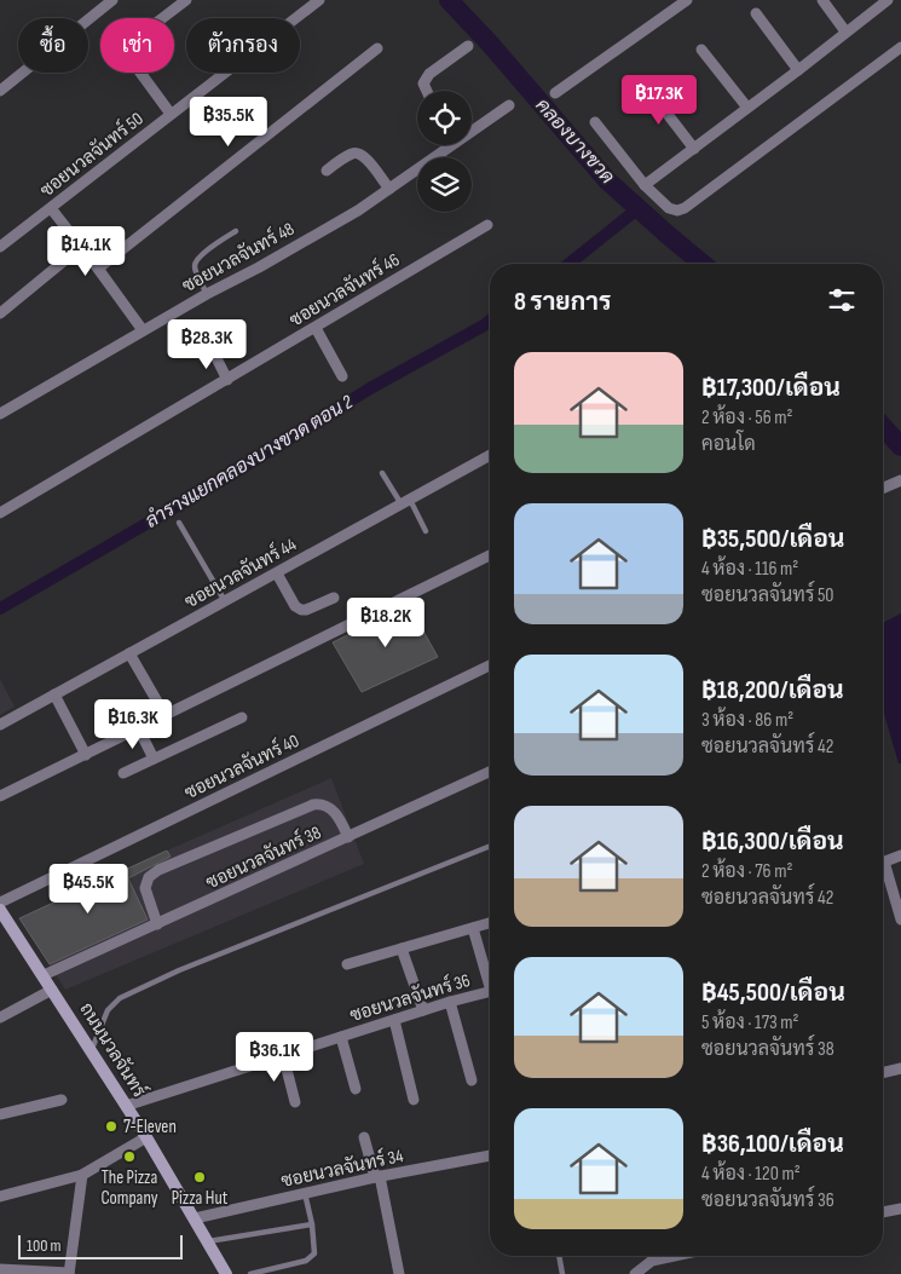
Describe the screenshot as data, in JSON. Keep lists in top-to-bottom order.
{
  "streets": {
    "main road": ["ถนนนวลจันทร์"],
    "street": [
      "ซอยนวลจันทร์ 50",
      "ซอยนวลจันทร์ 48",
      "ซอยนวลจันทร์ 46",
      "ซอยนวลจันทร์ 44",
      "ซอยนวลจันทร์ 40",
      "ซอยนวลจันทร์ 38",
      "ซอยนวลจันทร์ 36",
      "ซอยนวลจันทร์ 34"
    ]
  },
  "crossings": [
    ["ซอยนวลจันทร์ 38", "ถนนนวลจันทร์"],
    ["ซอยนวลจันทร์ 36", "ถนนนวลจันทร์"],
    ["ถนนนวลจันทร์", "ซอยนวลจันทร์ 34"]
  ],
  "water": ["คลองบางขวด", "ลำรางแยกคลองบางขวด ตอน 2"],
  "places": ["7-Eleven", "The Pizza Company", "Pizza Hut"],
  "scale_bar": "100 m",
  "page": {
    "chip": ["ซื้อ", "เช่า", "ตัวกรอง"],
    "price": [
      "฿17.3K",
      "฿35.5K",
      "฿14.1K",
      "฿28.3K",
      "฿18.2K",
      "฿16.3K",
      "฿45.5K",
      "฿36.1K"
    ],
    "heading": "8 รายการ",
    "list": [
      {
        "name": "฿17,300/เดือน",
        "note": "2 ห้อง · 56 m² · คอนโด"
      },
      {
        "name": "฿35,500/เดือน",
        "note": "4 ห้อง · 116 m² · ซอยนวลจันทร์ 50"
      },
      {
        "name": "฿18,200/เดือน",
        "note": "3 ห้อง · 86 m² · ซอยนวลจันทร์ 42"
      },
      {
        "name": "฿16,300/เดือน",
        "note": "2 ห้อง · 76 m² · ซอยนวลจันทร์ 42"
      },
      {
        "name": "฿45,500/เดือน",
        "note": "5 ห้อง · 173 m² · ซอยนวลจันทร์ 38"
      },
      {
        "name": "฿36,100/เดือน",
        "note": "4 ห้อง · 120 m² · ซอยนวลจันทร์ 36"
      }
    ],
    "scale": "100 m"
  }
}
